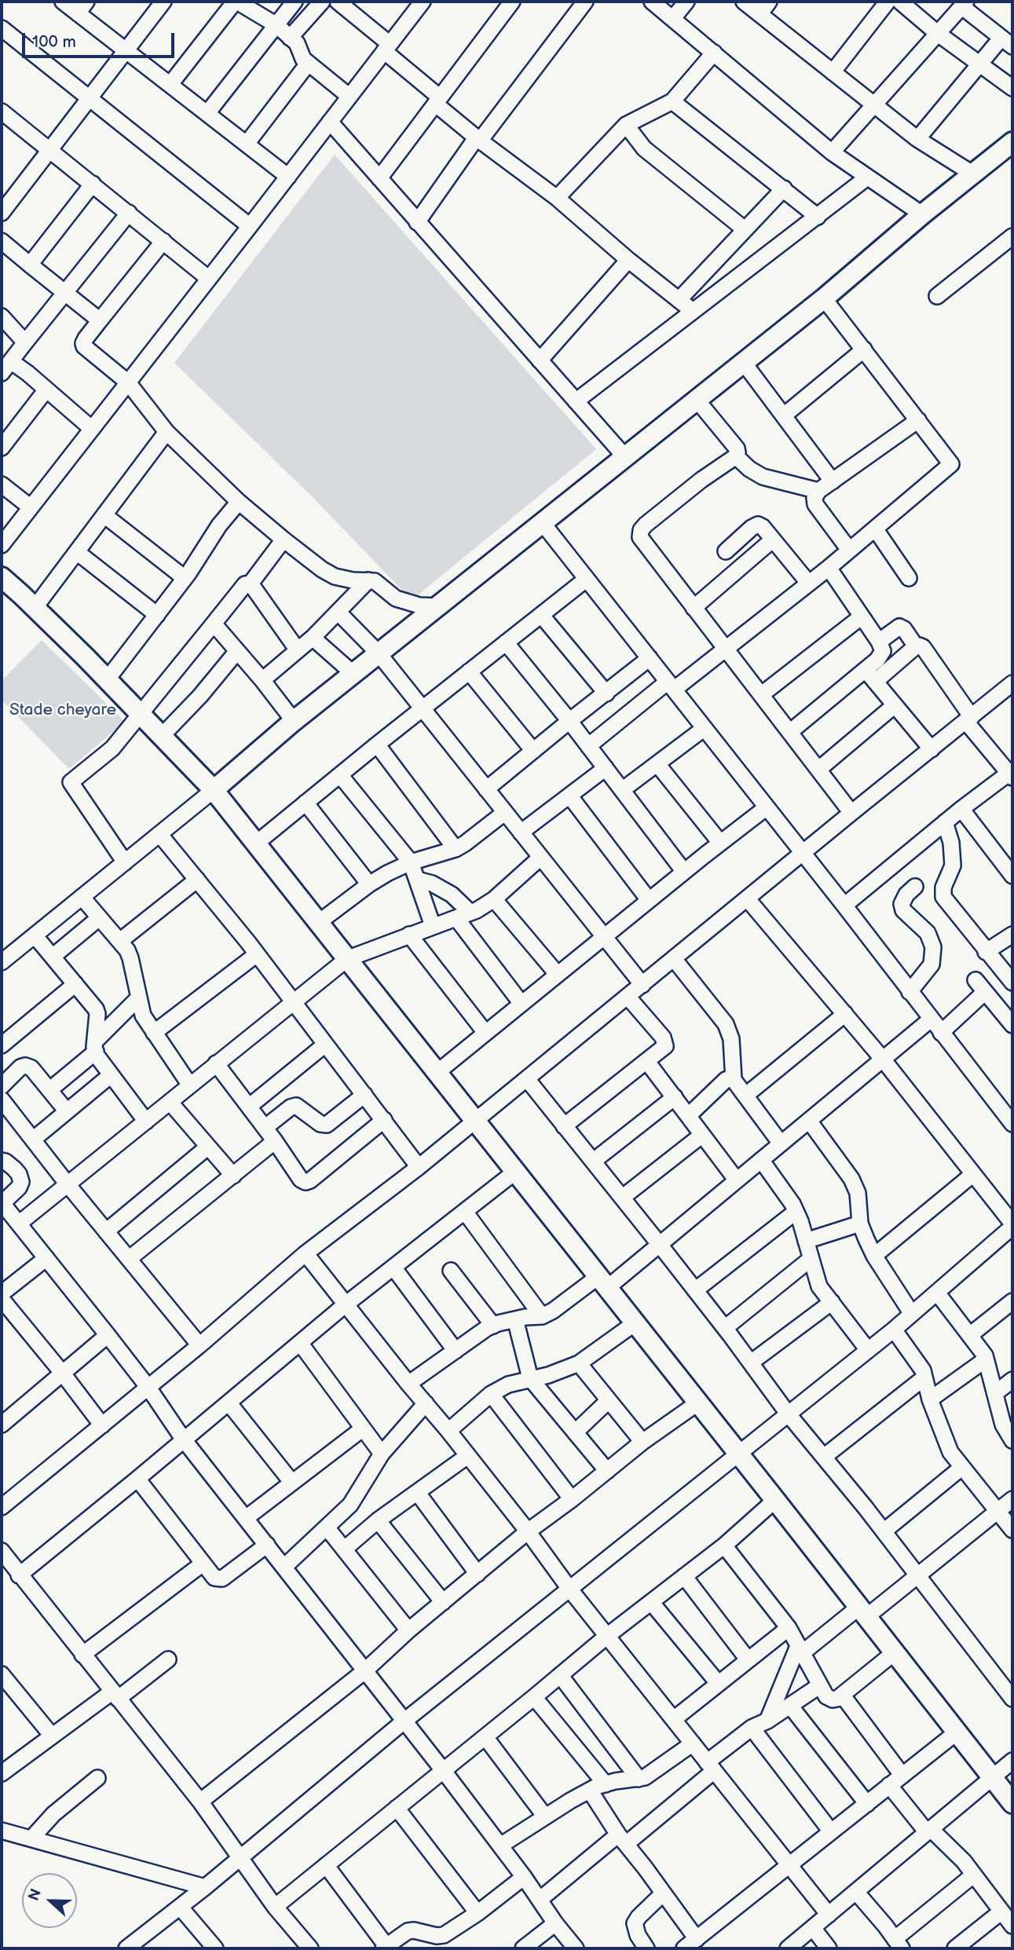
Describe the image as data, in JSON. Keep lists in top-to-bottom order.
{
  "parks": ["Stade cheyare"],
  "scale_bar": "100 m",
  "north": "left"
}
